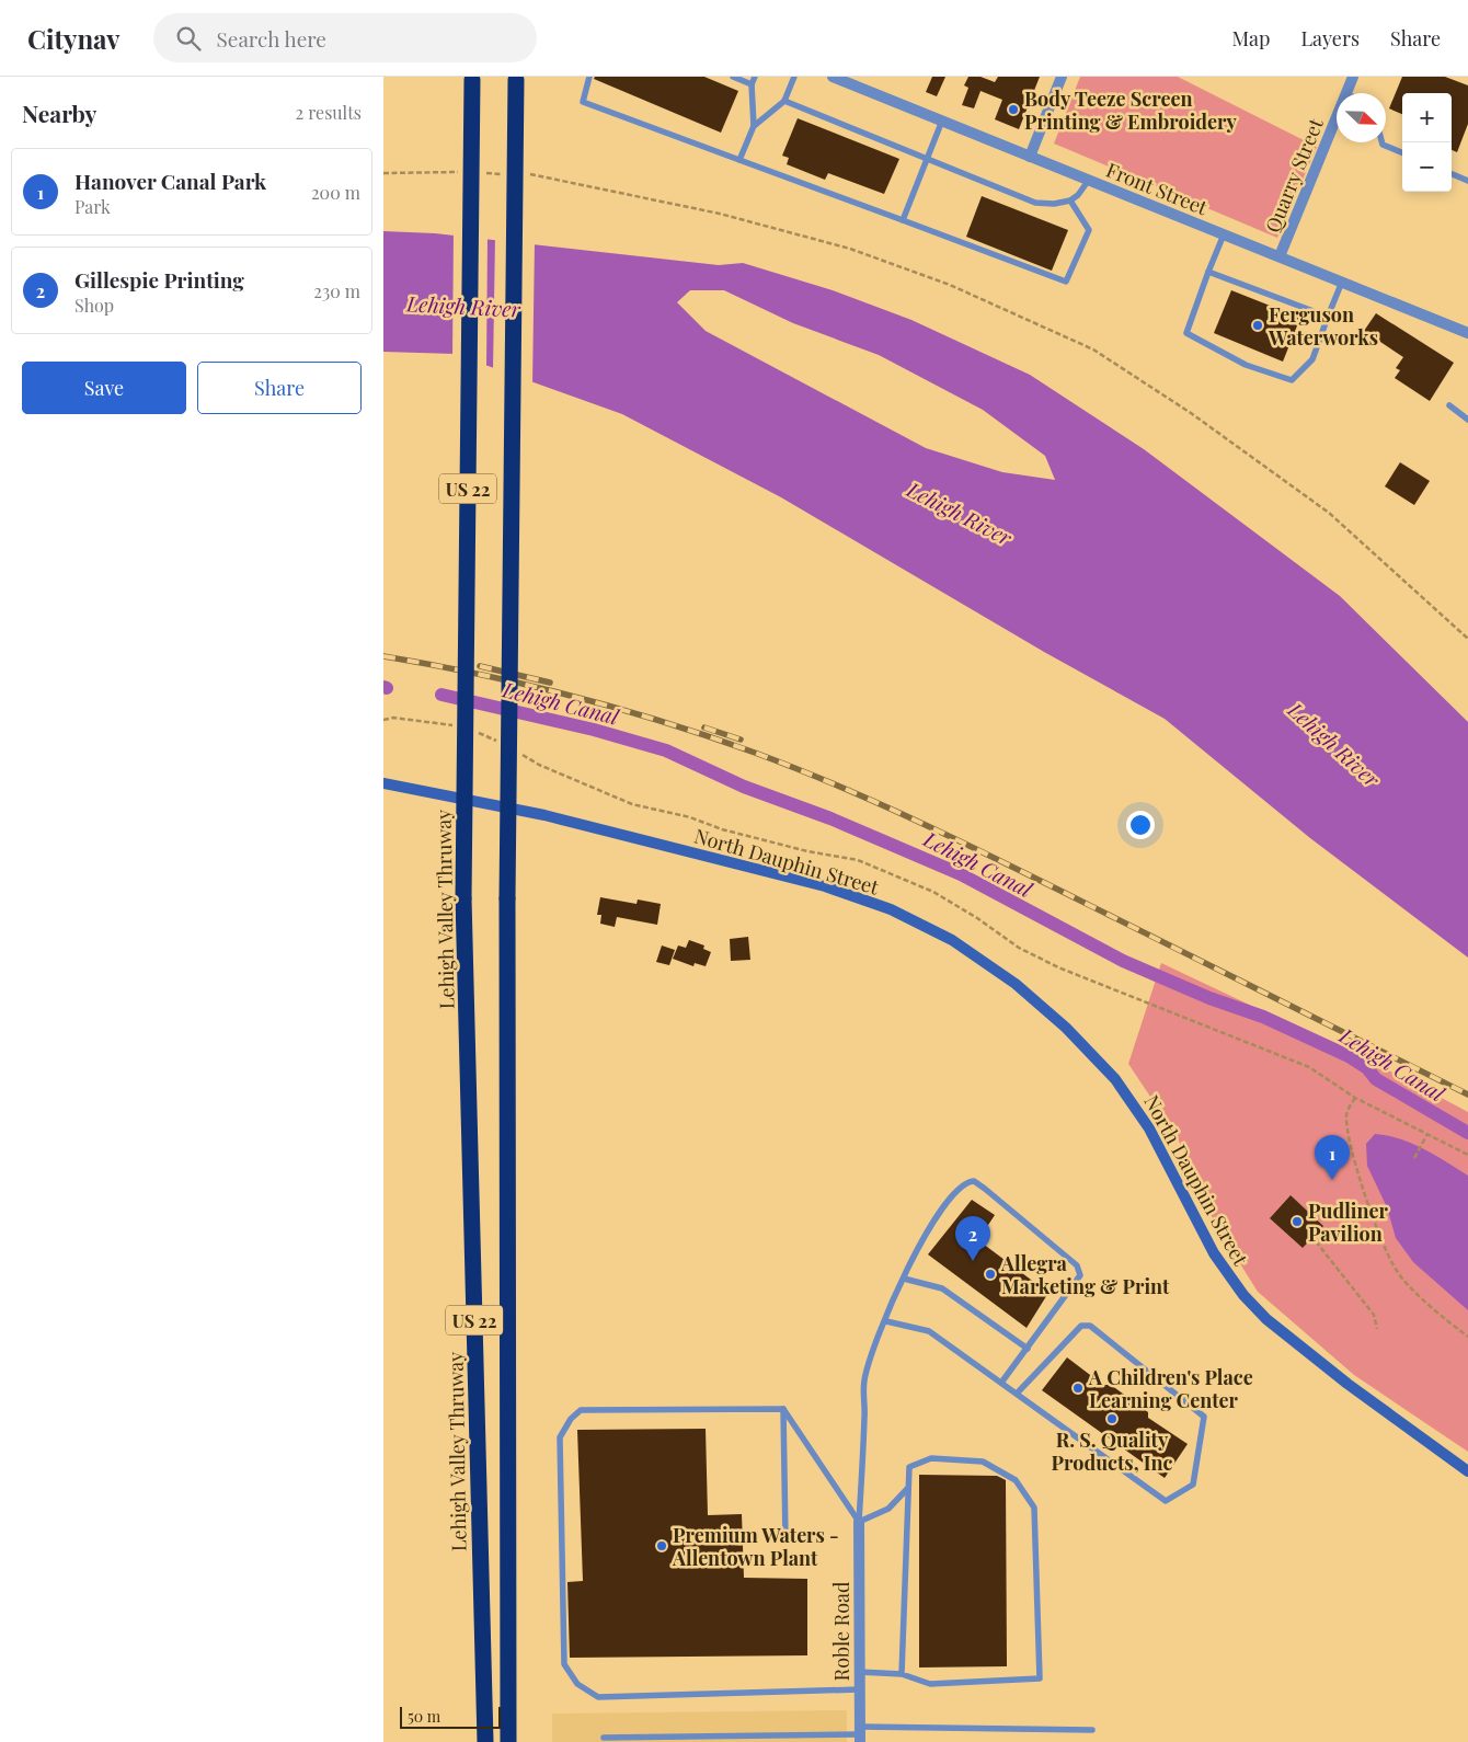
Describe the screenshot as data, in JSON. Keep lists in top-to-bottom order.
{
  "streets": {
    "highway": ["US 22", "Lehigh Valley Thruway"],
    "street": [
      "Quarry Street",
      "Front Street",
      "North Dauphin Street",
      "Roble Road"
    ]
  },
  "crossings": [
    ["Quarry Street", "Front Street"]
  ],
  "water": ["Lehigh River", "Lehigh Canal"],
  "places": [
    "Body Teeze Screen Printing & Embroidery",
    "Ferguson Waterworks",
    "Pudliner Pavilion",
    "Allegra Marketing & Print",
    "A Children's Place Learning Center",
    "R. S. Quality Products, Inc",
    "Premium Waters - Allentown Plant"
  ],
  "scale_bar": "50 m",
  "north": "bottom right",
  "page": {
    "header": "Citynav",
    "search": "Search here",
    "nav": ["Map", "Layers", "Share"],
    "heading": ["Nearby", "2 results"],
    "map_buttons": ["+", "−"],
    "list": [
      {
        "mark": "1",
        "name": "Hanover Canal Park",
        "note": "Park",
        "value": "200 m"
      },
      {
        "mark": "2",
        "name": "Gillespie Printing",
        "note": "Shop",
        "value": "230 m"
      }
    ],
    "buttons": ["Save", "Share"],
    "pins": ["1", "2"],
    "scale": "50 m"
  }
}
